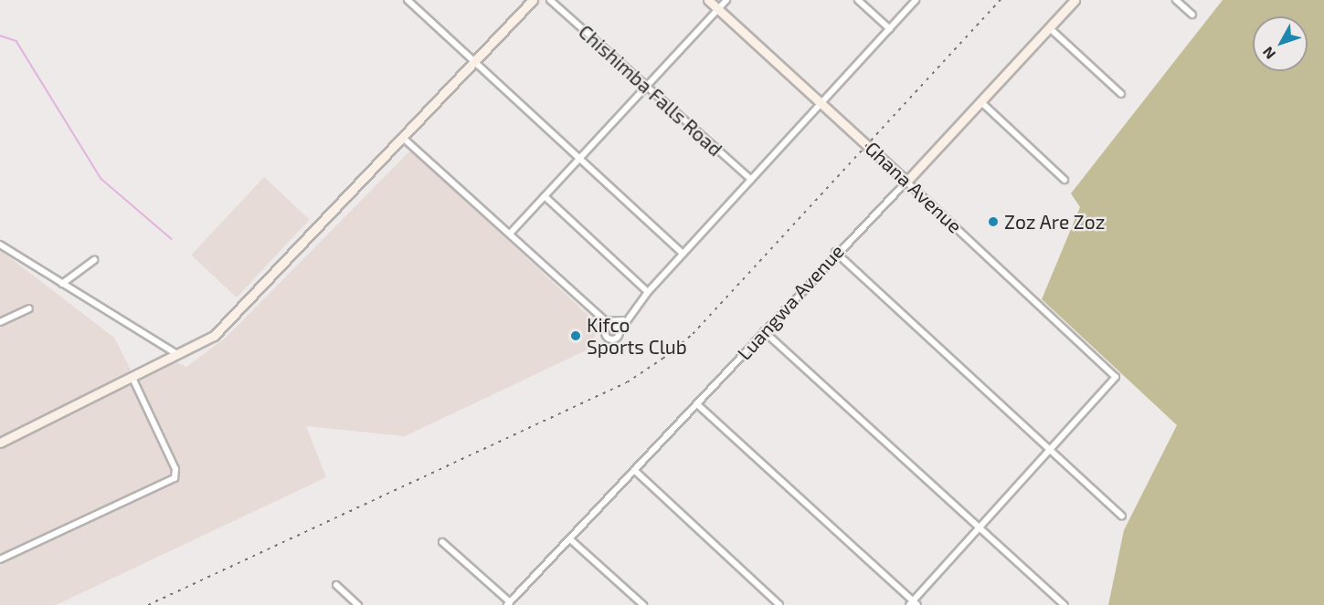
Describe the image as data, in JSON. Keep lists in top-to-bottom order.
{
  "streets": {
    "main road": ["Ghana Avenue", "Luangwa Avenue"],
    "street": ["Chishimba Falls Road"]
  },
  "crossings": [
    ["Ghana Avenue", "Luangwa Avenue"]
  ],
  "places": ["Zoz Are Zoz", "Kifco Sports Club"],
  "north": "bottom left"
}
